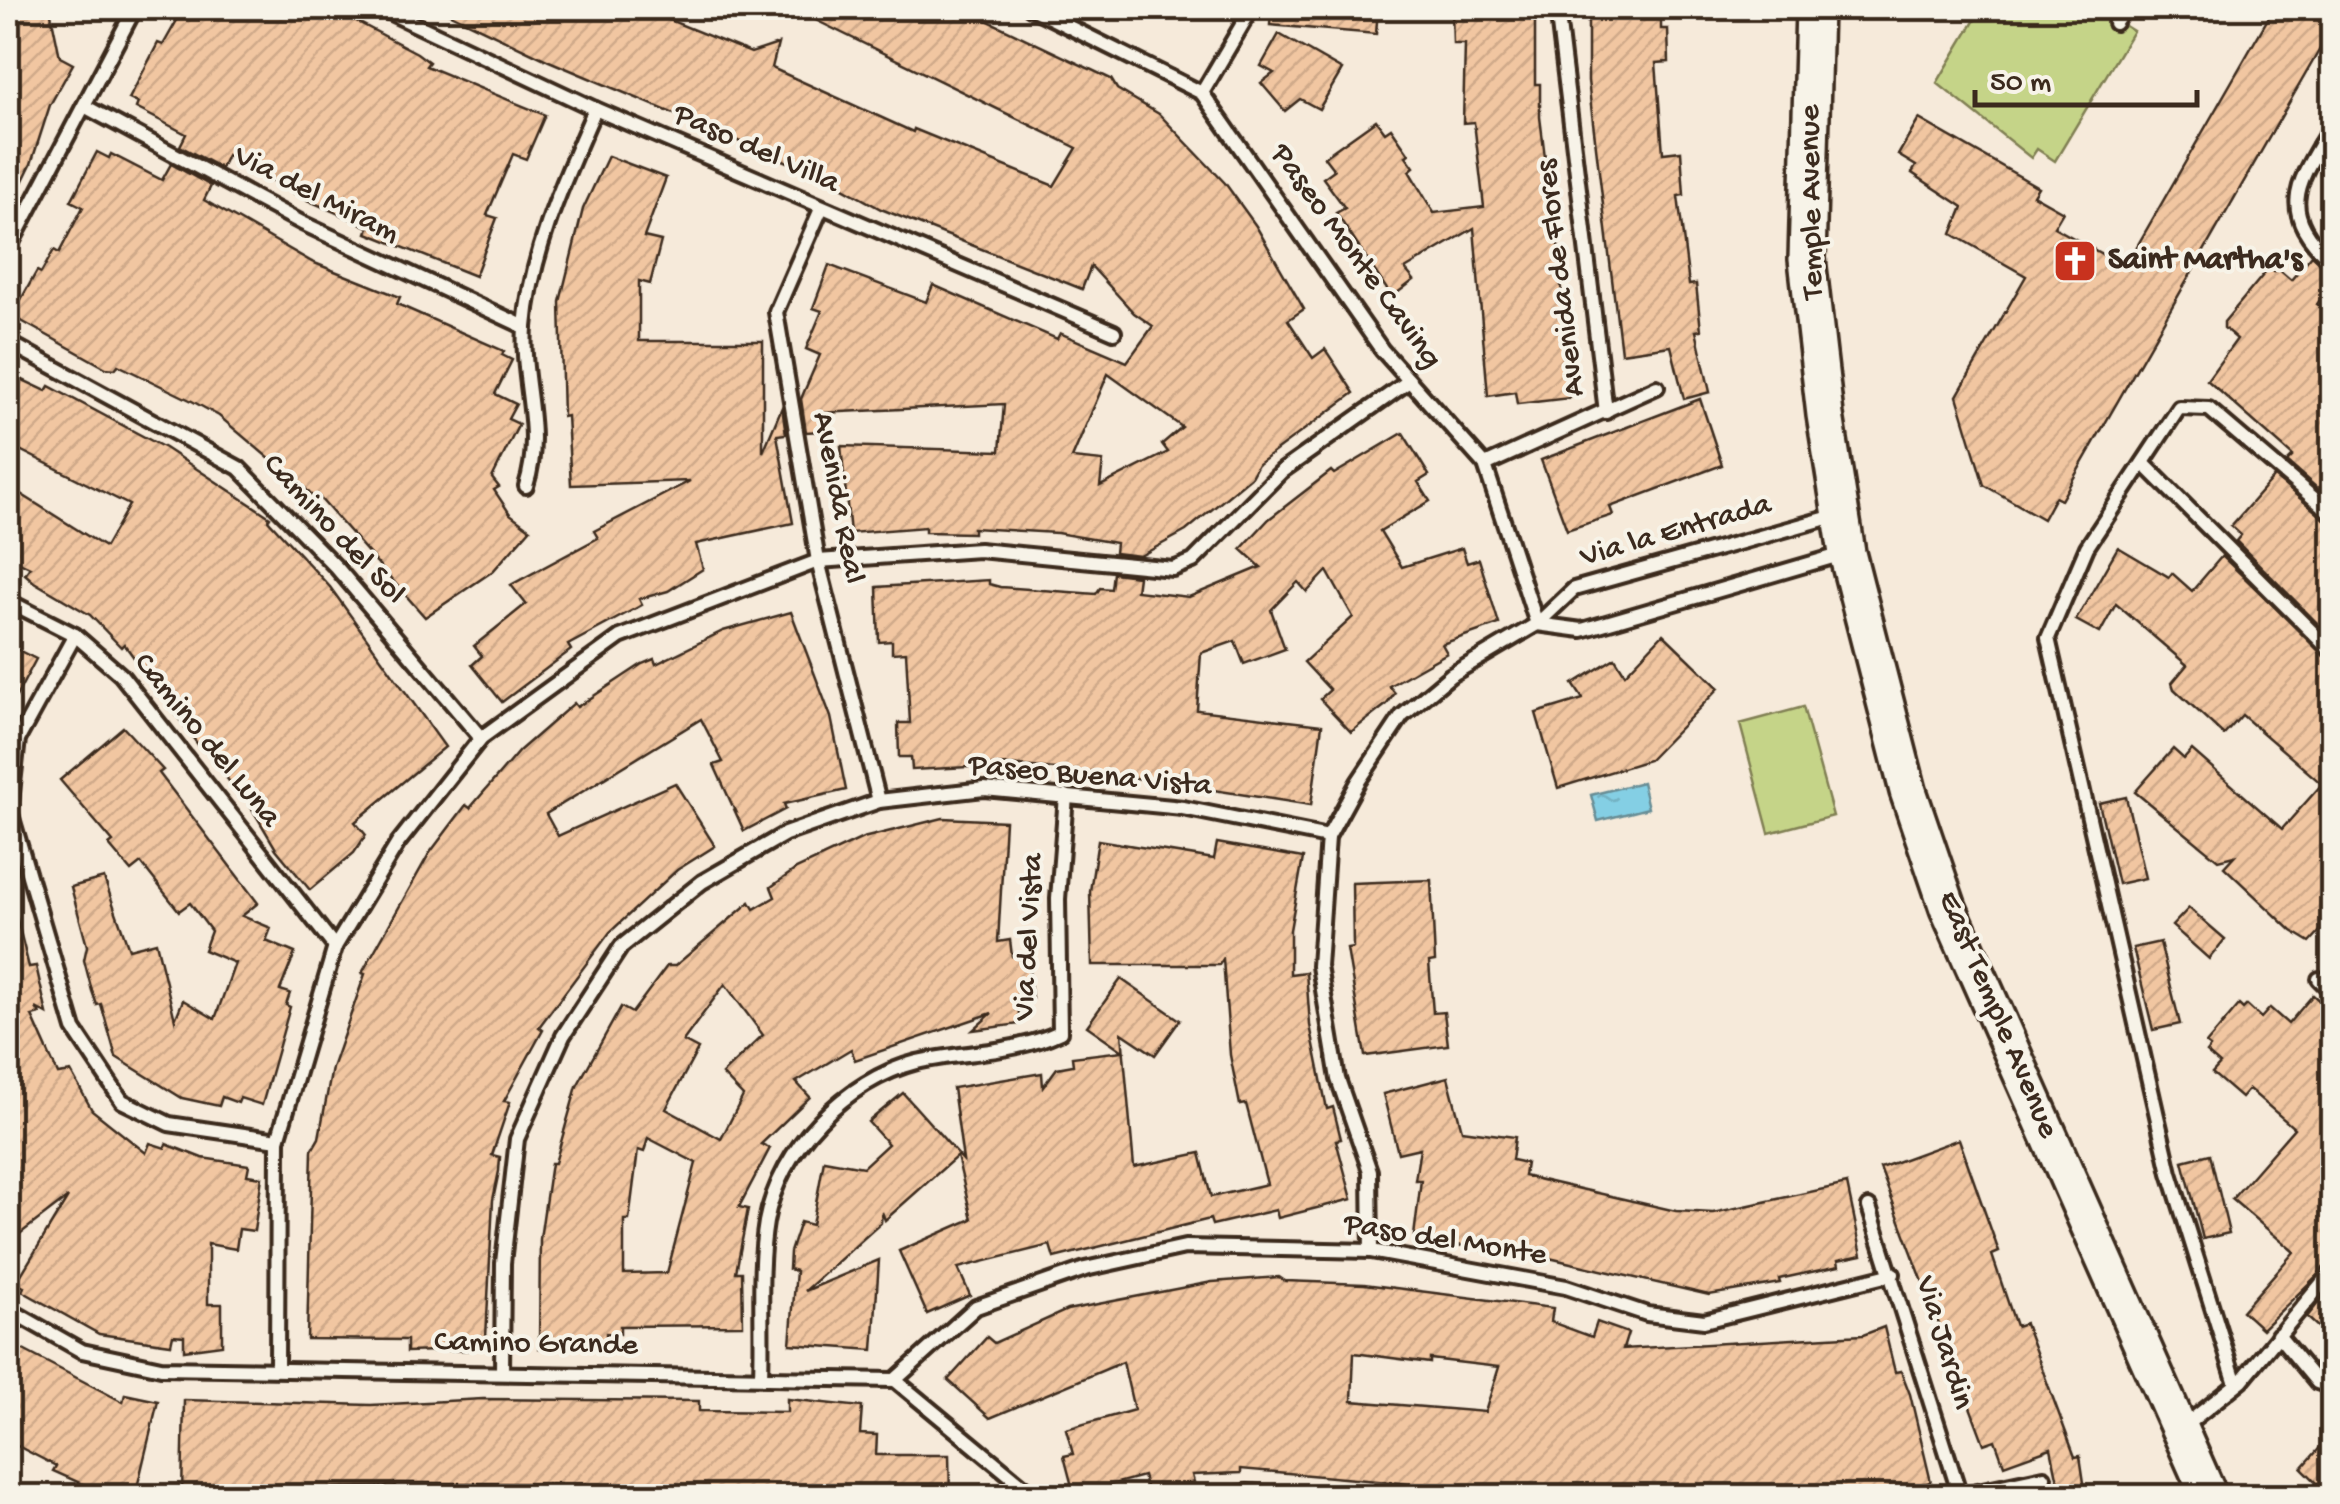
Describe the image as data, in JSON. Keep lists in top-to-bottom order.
{
  "streets": {
    "main road": ["Temple Avenue", "East Temple Avenue"],
    "lane": [
      "Paso del Villa",
      "Via del Miram",
      "Paseo Monte Caving",
      "Avenida de Flores",
      "Avenida Real",
      "Camino del Sol",
      "Via la Entrada",
      "Camino del Luna",
      "Paseo Buena Vista",
      "Via del Vista",
      "Paso del Monte",
      "Via Jardin",
      "Camino Grande"
    ]
  },
  "crossings": [
    ["Paso del Villa", "Avenida Real"],
    ["Temple Avenue", "Via la Entrada"],
    ["Temple Avenue", "East Temple Avenue"],
    ["Paseo Monte Caving", "Avenida de Flores"],
    ["Paseo Monte Caving", "Via la Entrada"],
    ["Avenida Real", "Paseo Buena Vista"],
    ["Via la Entrada", "Paseo Buena Vista"],
    ["Via la Entrada", "East Temple Avenue"],
    ["Via la Entrada", "Paso del Monte"],
    ["Paseo Buena Vista", "Via del Vista"],
    ["Paseo Buena Vista", "Camino Grande"],
    ["Via del Vista", "Camino Grande"],
    ["Paso del Monte", "Via Jardin"],
    ["Paso del Monte", "Camino Grande"]
  ],
  "places": {
    "church": ["Saint Martha's"]
  },
  "scale_bar": "50 m"
}
